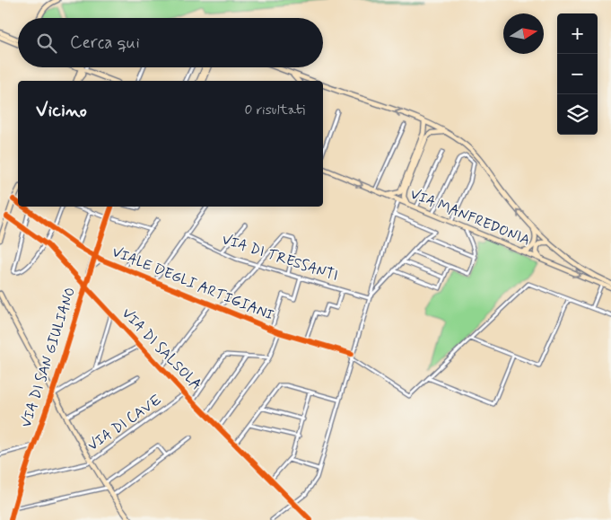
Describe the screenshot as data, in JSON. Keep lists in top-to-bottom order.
{
  "streets": {
    "main road": ["VIA MANFREDONIA"],
    "street": [
      "VIA DI TRESSANTI",
      "VIALE DEGLI ARTIGIANI",
      "VIA DI SALSOLA",
      "VIA DI SAN GIULIANO",
      "VIA DI CAVE"
    ]
  },
  "crossings": [
    ["VIALE DEGLI ARTIGIANI", "VIA DI SALSOLA"],
    ["VIALE DEGLI ARTIGIANI", "VIA DI SAN GIULIANO"],
    ["VIA DI SALSOLA", "VIA DI SAN GIULIANO"],
    ["VIA DI SALSOLA", "VIA DI CAVE"],
    ["VIA DI SAN GIULIANO", "VIA DI CAVE"]
  ],
  "north": "right",
  "page": {
    "map_buttons": ["+", "−"],
    "search": "Cerca qui",
    "heading": ["Vicino", "0 risultati"]
  }
}
